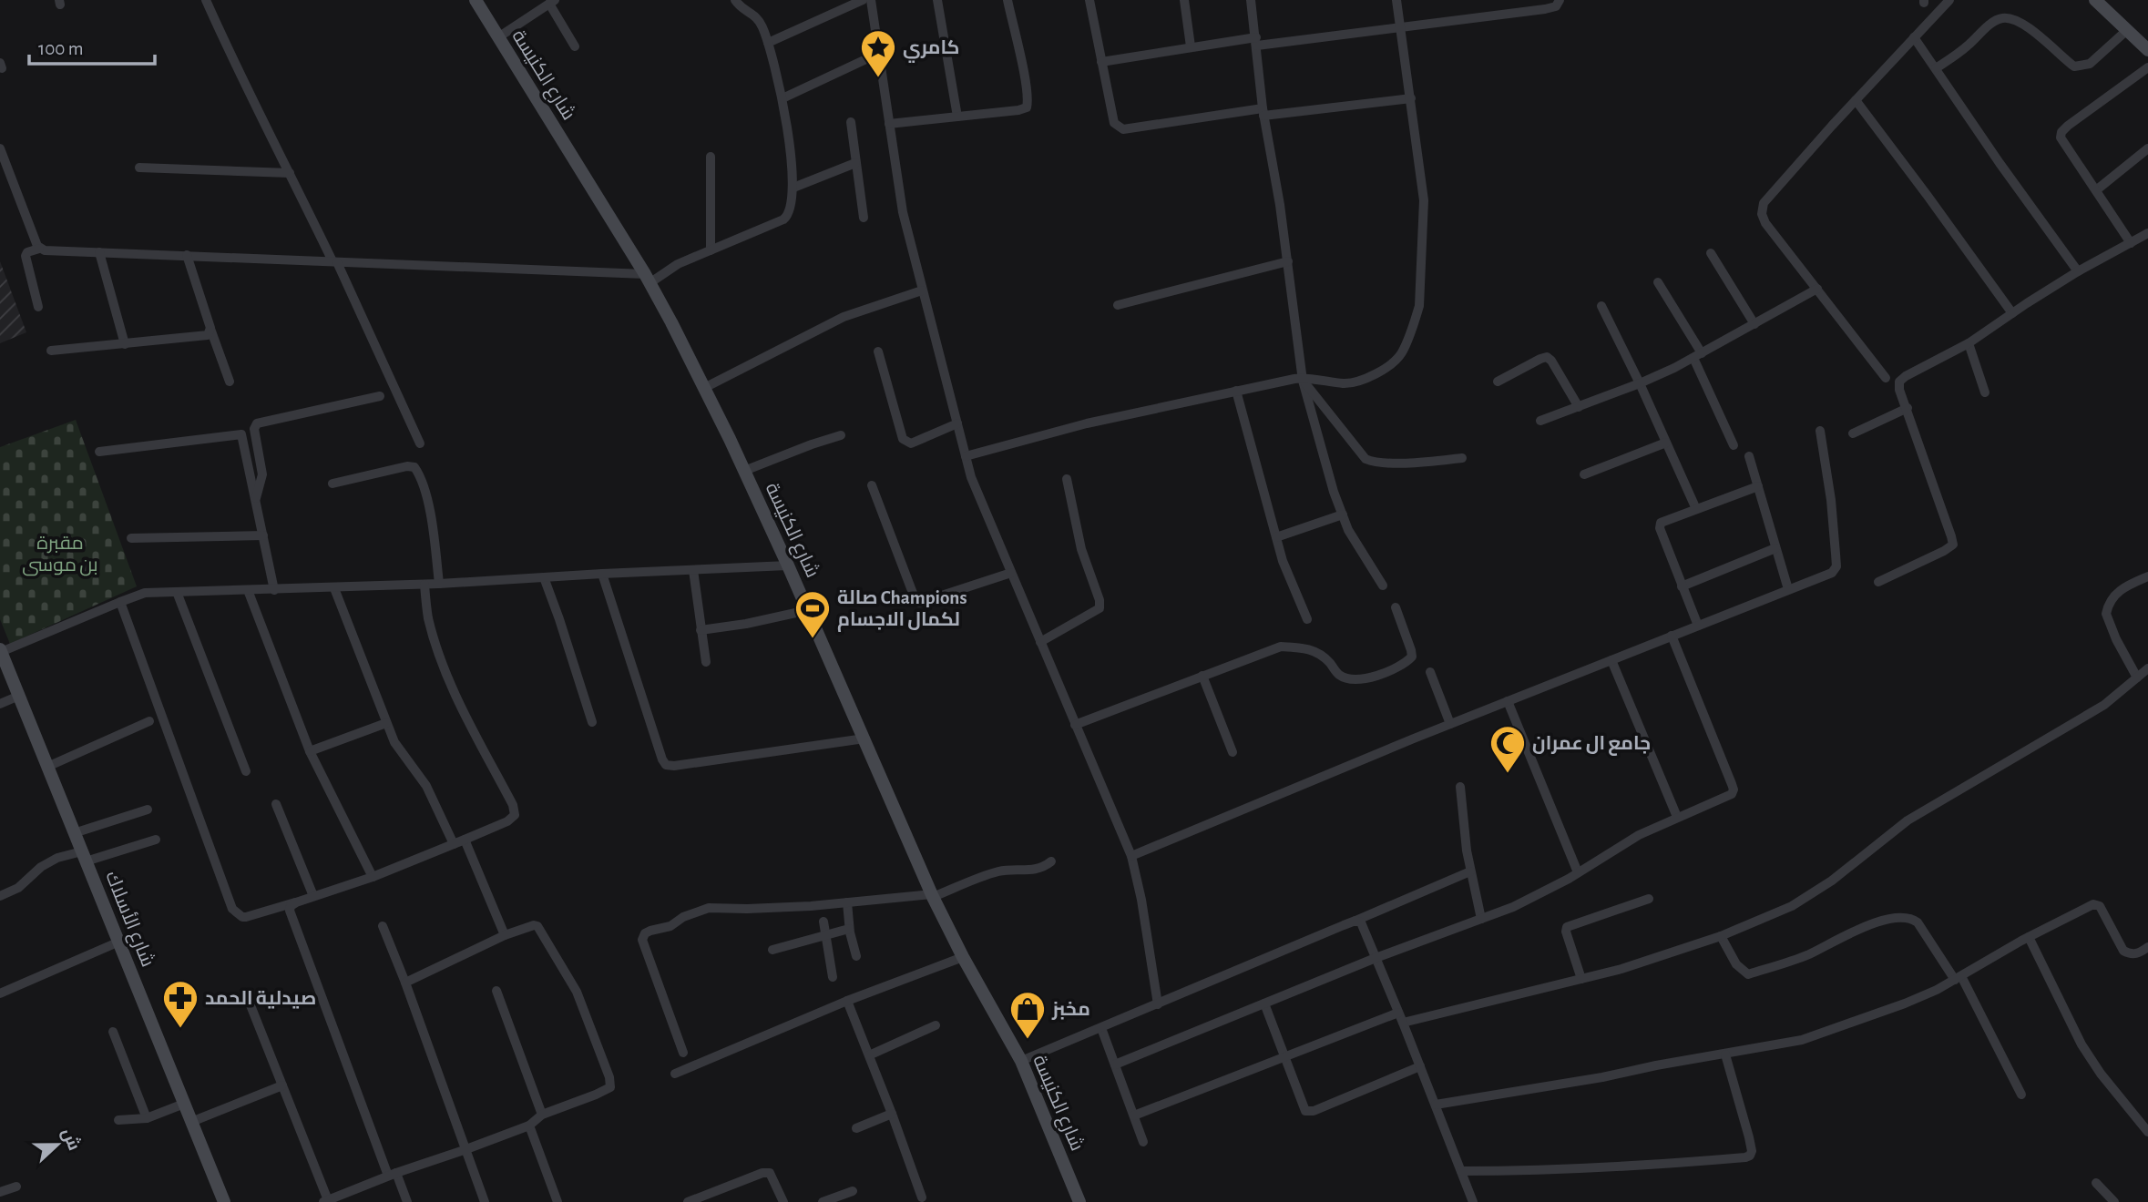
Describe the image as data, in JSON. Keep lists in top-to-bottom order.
{
  "streets": {
    "main road": ["شارع الكنيسة", "شارع الأسلاك"]
  },
  "parks": ["مقبرة بن موسى"],
  "places": {
    "place": ["كامري"],
    "sports": ["صالة Champions لكمال الاجسام"],
    "mosque": ["جامع ال عمران"],
    "pharmacy": ["صيدلية الحمد"],
    "shop": ["مخبز"]
  },
  "scale_bar": "100 m",
  "north": "right"
}
